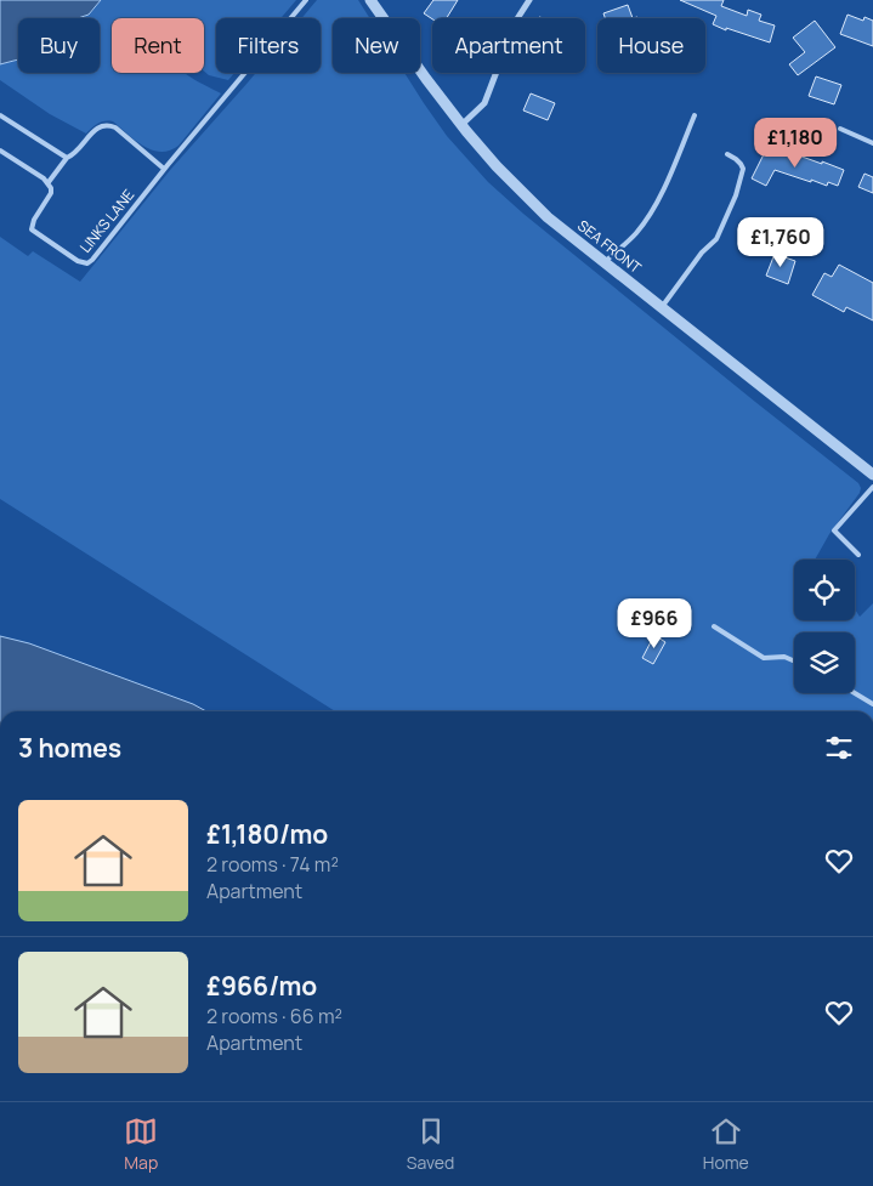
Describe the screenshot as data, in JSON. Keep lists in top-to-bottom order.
{
  "streets": {
    "street": ["SEA FRONT"],
    "lane": ["LINKS LANE"]
  },
  "page": {
    "chip": [
      "Buy",
      "Rent",
      "Filters",
      "New",
      "Apartment",
      "House"
    ],
    "price": ["£1,180", "£1,760", "£966"],
    "heading": "3 homes",
    "list": [
      {
        "name": "£1,180/mo",
        "note": "2 rooms · 74 m² · Apartment"
      },
      {
        "name": "£966/mo",
        "note": "2 rooms · 66 m² · Apartment"
      }
    ],
    "tabs": ["Map", "Saved", "Home"]
  }
}
